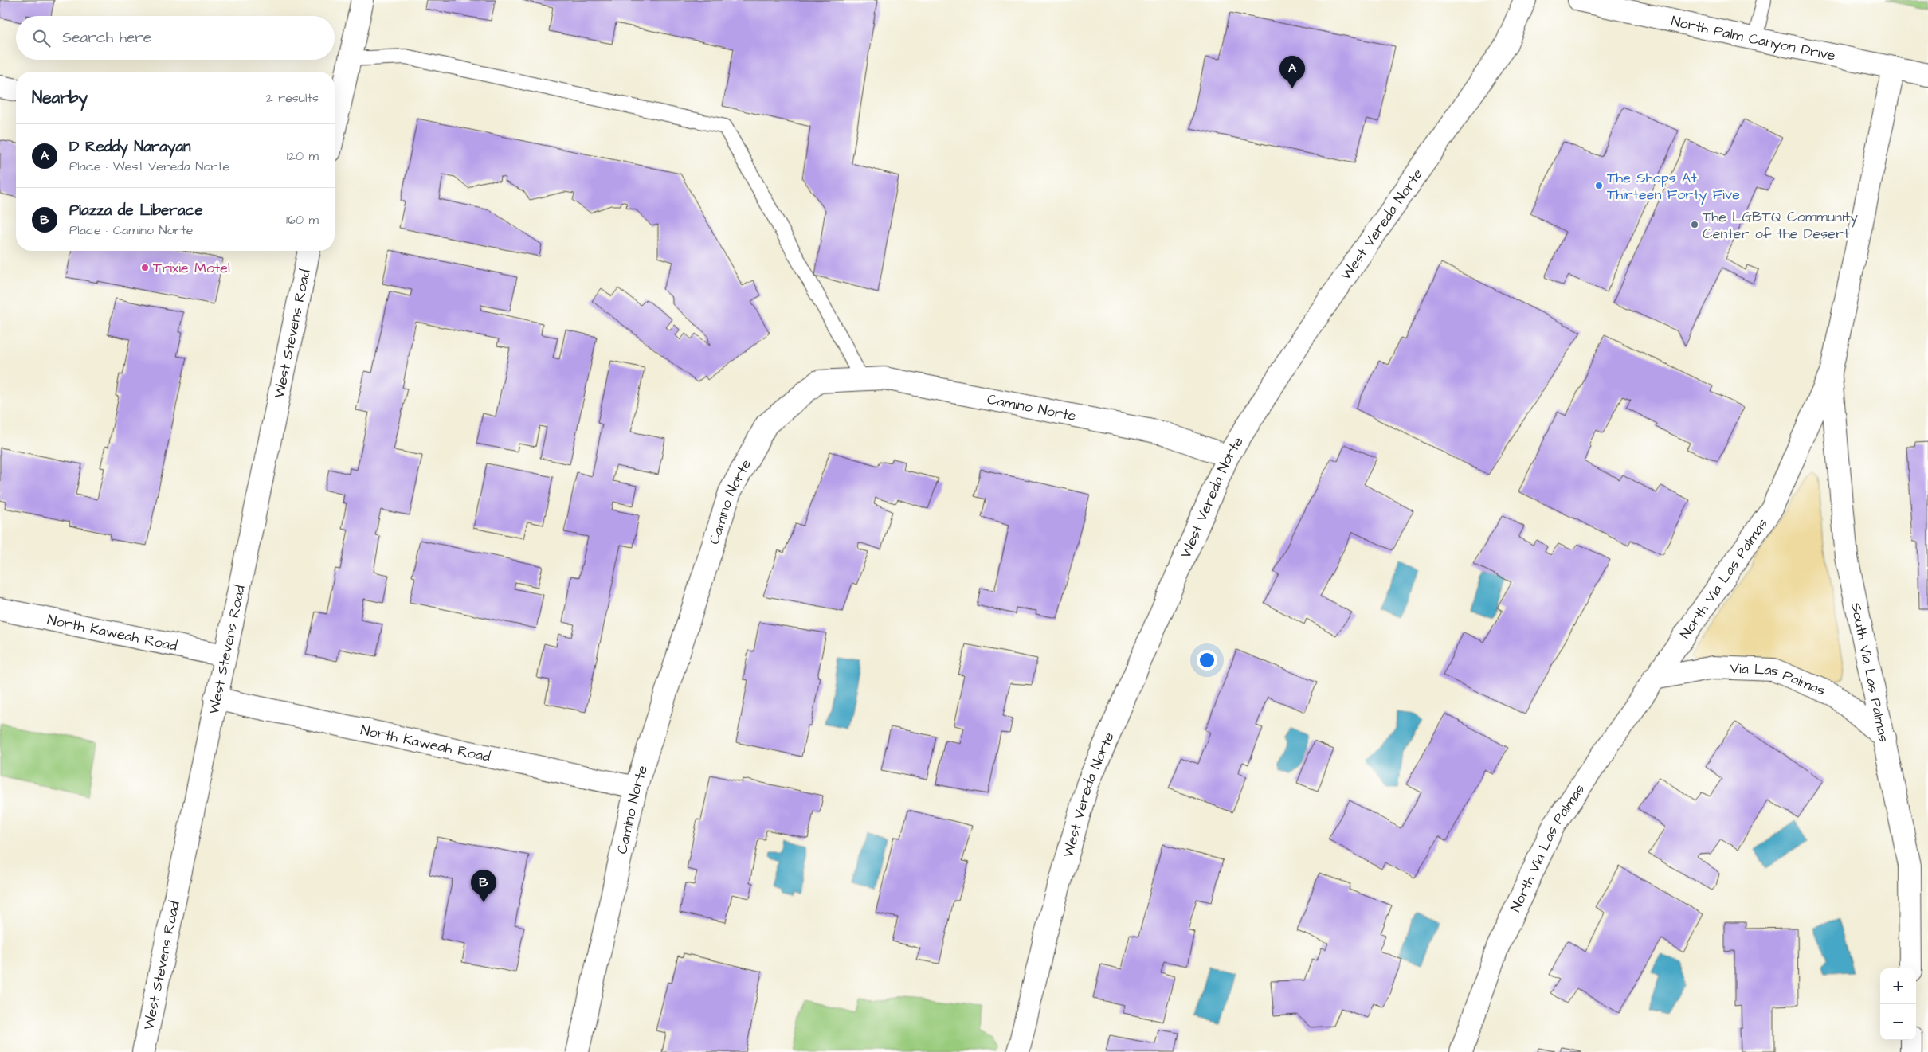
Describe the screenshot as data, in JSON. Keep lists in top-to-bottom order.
{
  "streets": {
    "street": [
      "North Palm Canyon Drive",
      "West Vereda Norte",
      "West Stevens Road",
      "Camino Norte",
      "North Via Las Palmas",
      "North Kaweah Road",
      "South Via Las Palmas",
      "Via Las Palmas"
    ]
  },
  "crossings": [
    ["North Palm Canyon Drive", "North Via Las Palmas"],
    ["West Vereda Norte", "Camino Norte"],
    ["West Stevens Road", "North Kaweah Road"],
    ["Camino Norte", "North Kaweah Road"],
    ["North Via Las Palmas", "South Via Las Palmas"],
    ["North Via Las Palmas", "Via Las Palmas"],
    ["South Via Las Palmas", "Via Las Palmas"]
  ],
  "places": ["The Shops At Thirteen Forty Five", "The LGBTQ Community Center of the Desert", "Trixie Motel"],
  "page": {
    "search": "Search here",
    "pins": ["A", "B"],
    "heading": ["Nearby", "2 results"],
    "list": [
      {
        "mark": "A",
        "name": "D Reddy Narayan",
        "note": "Place · West Vereda Norte",
        "value": "120 m"
      },
      {
        "mark": "B",
        "name": "Piazza de Liberace",
        "note": "Place · Camino Norte",
        "value": "160 m"
      }
    ],
    "map_buttons": ["+", "−"]
  }
}
